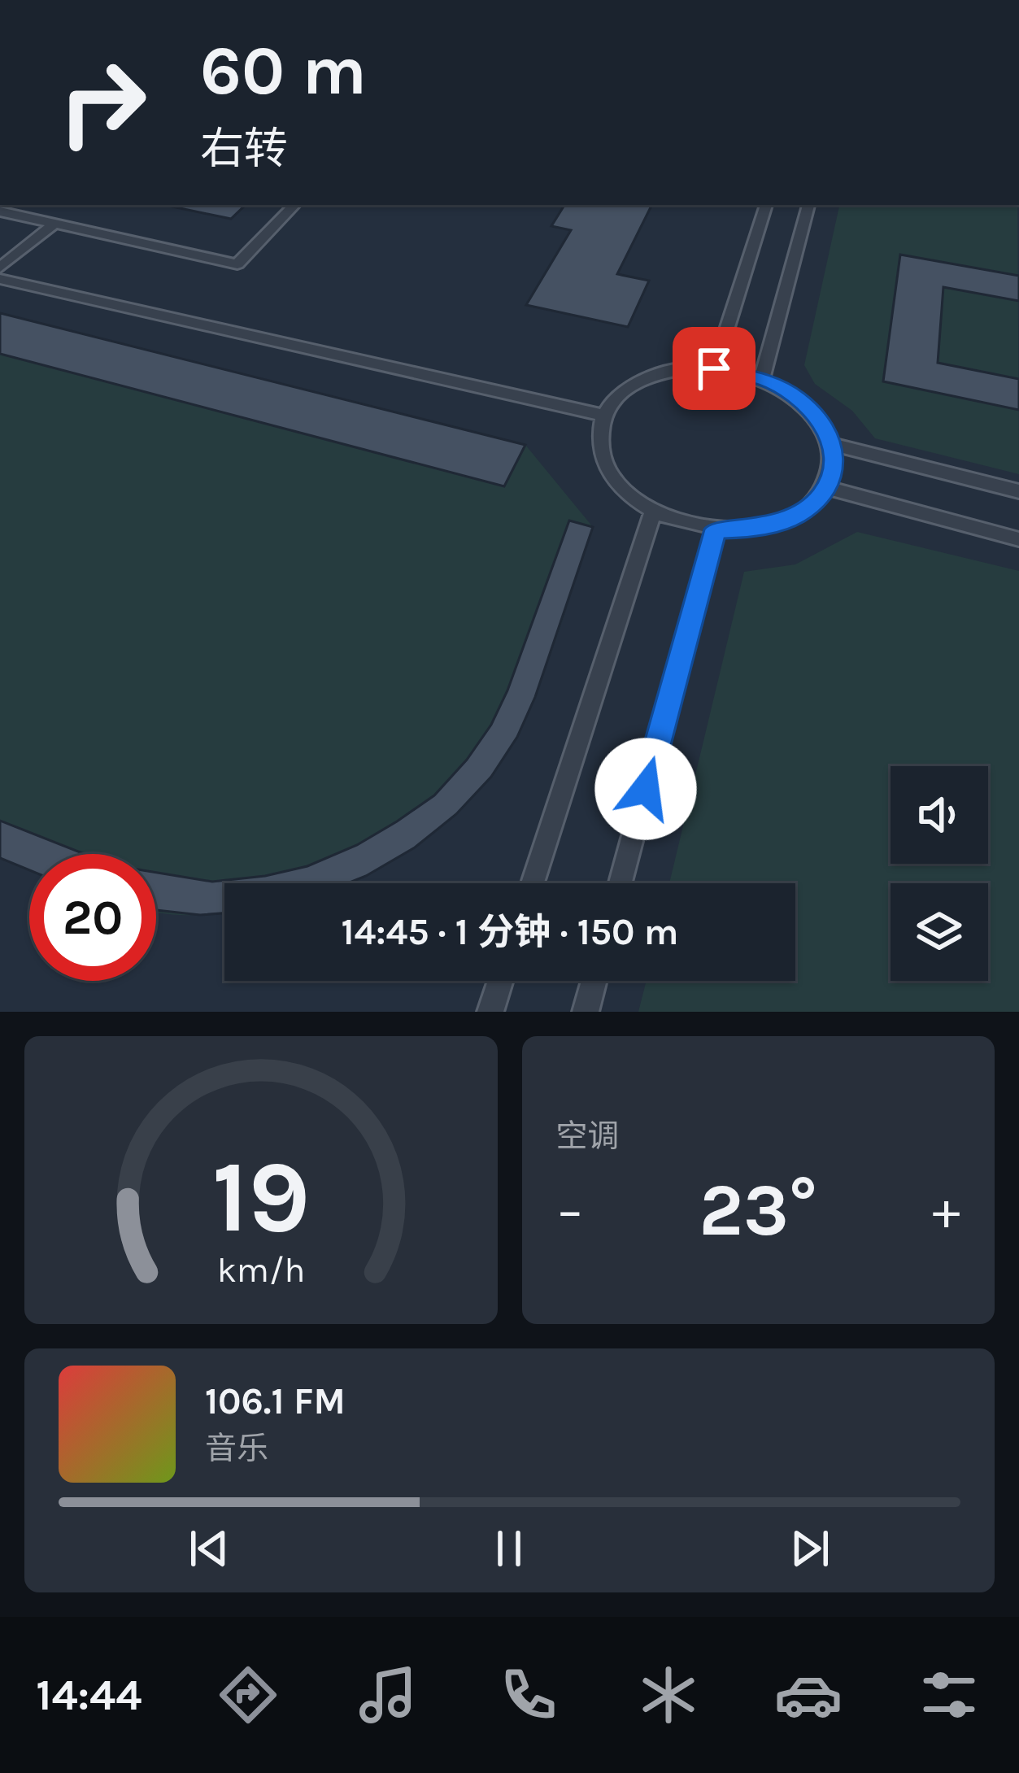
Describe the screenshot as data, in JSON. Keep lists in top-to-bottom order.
{
  "page": {
    "turn": ["60 m", "右转"],
    "limit": "20",
    "trip": "14:45 · 1 分钟 · 150 m",
    "tile": "空调",
    "heat": ["−", "23°", "+"],
    "song": ["106.1 FM", "音乐"],
    "tabs": "14:44",
    "gauge": ["19", "km/h"]
  }
}
